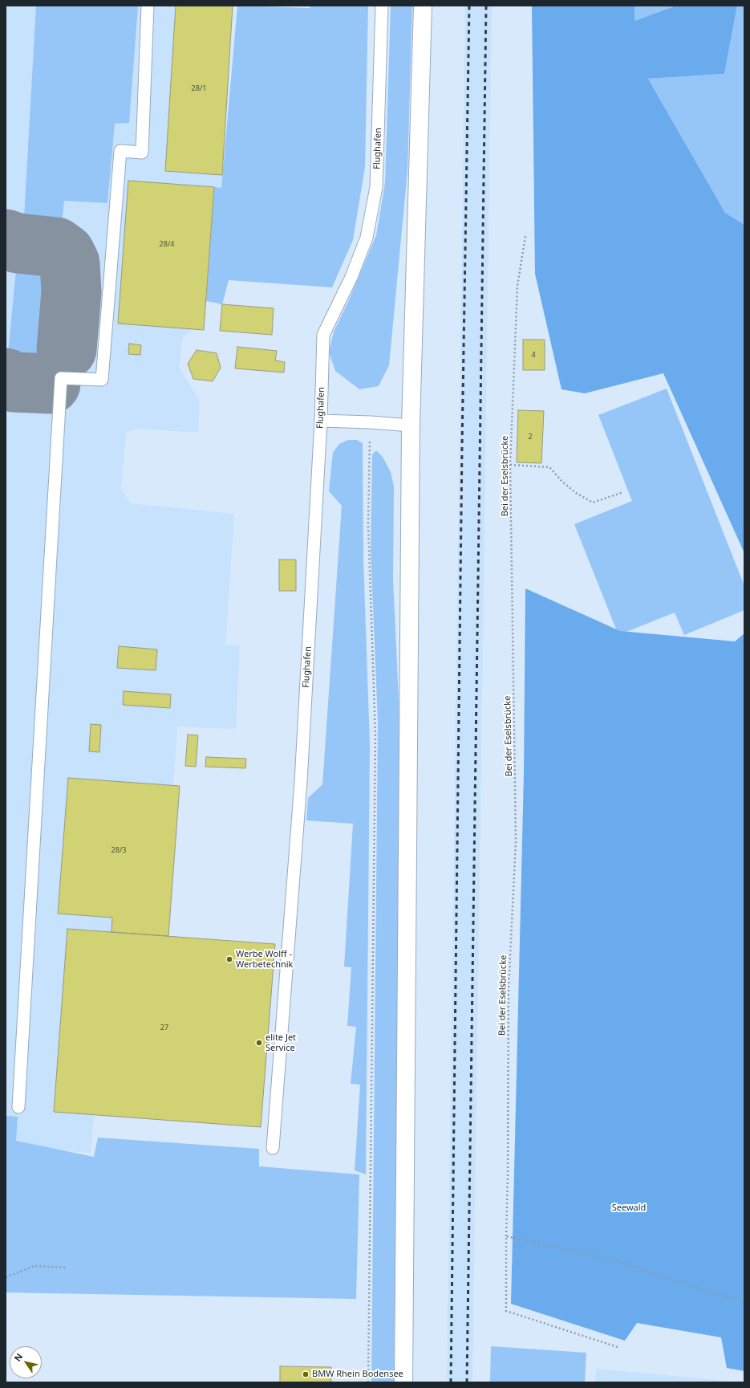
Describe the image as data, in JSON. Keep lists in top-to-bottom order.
{
  "streets": {
    "lane": ["Flughafen"],
    "path": ["Bei der Eselsbrücke"]
  },
  "parks": ["Seewald"],
  "places": ["Werbe Wolff - Werbetechnik", "elite Jet Service", "BMW Rhein Bodensee"],
  "house_numbers": [
    "28/1",
    "28/4",
    "4",
    "2",
    "28/3",
    "27"
  ],
  "north": "top left"
}
